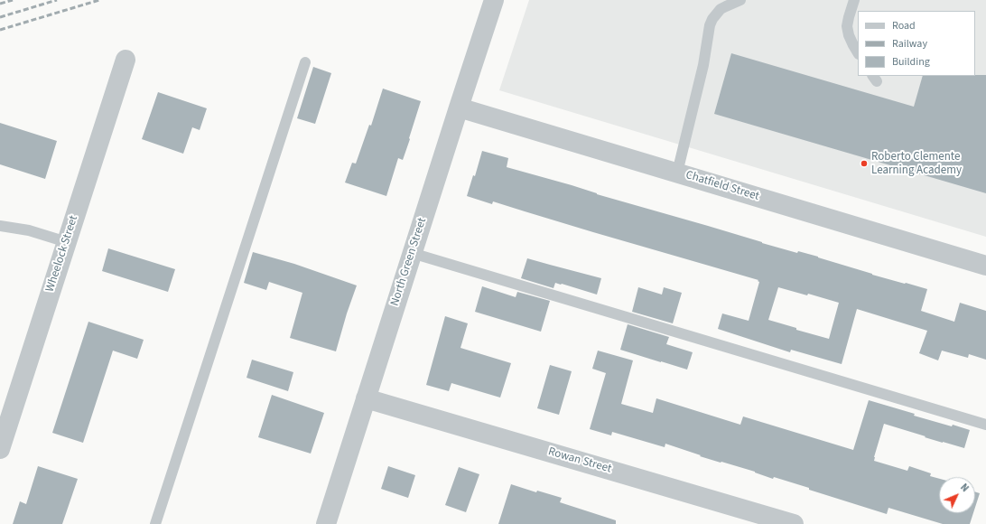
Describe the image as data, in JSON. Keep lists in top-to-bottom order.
{
  "streets": {
    "street": [
      "Chatfield Street",
      "Wheelock Street",
      "North Green Street",
      "Rowan Street"
    ]
  },
  "crossings": [
    ["Chatfield Street", "North Green Street"],
    ["North Green Street", "Rowan Street"]
  ],
  "places": ["Roberto Clemente Learning Academy"],
  "legend": ["Road", "Railway", "Building"],
  "north": "top right"
}
